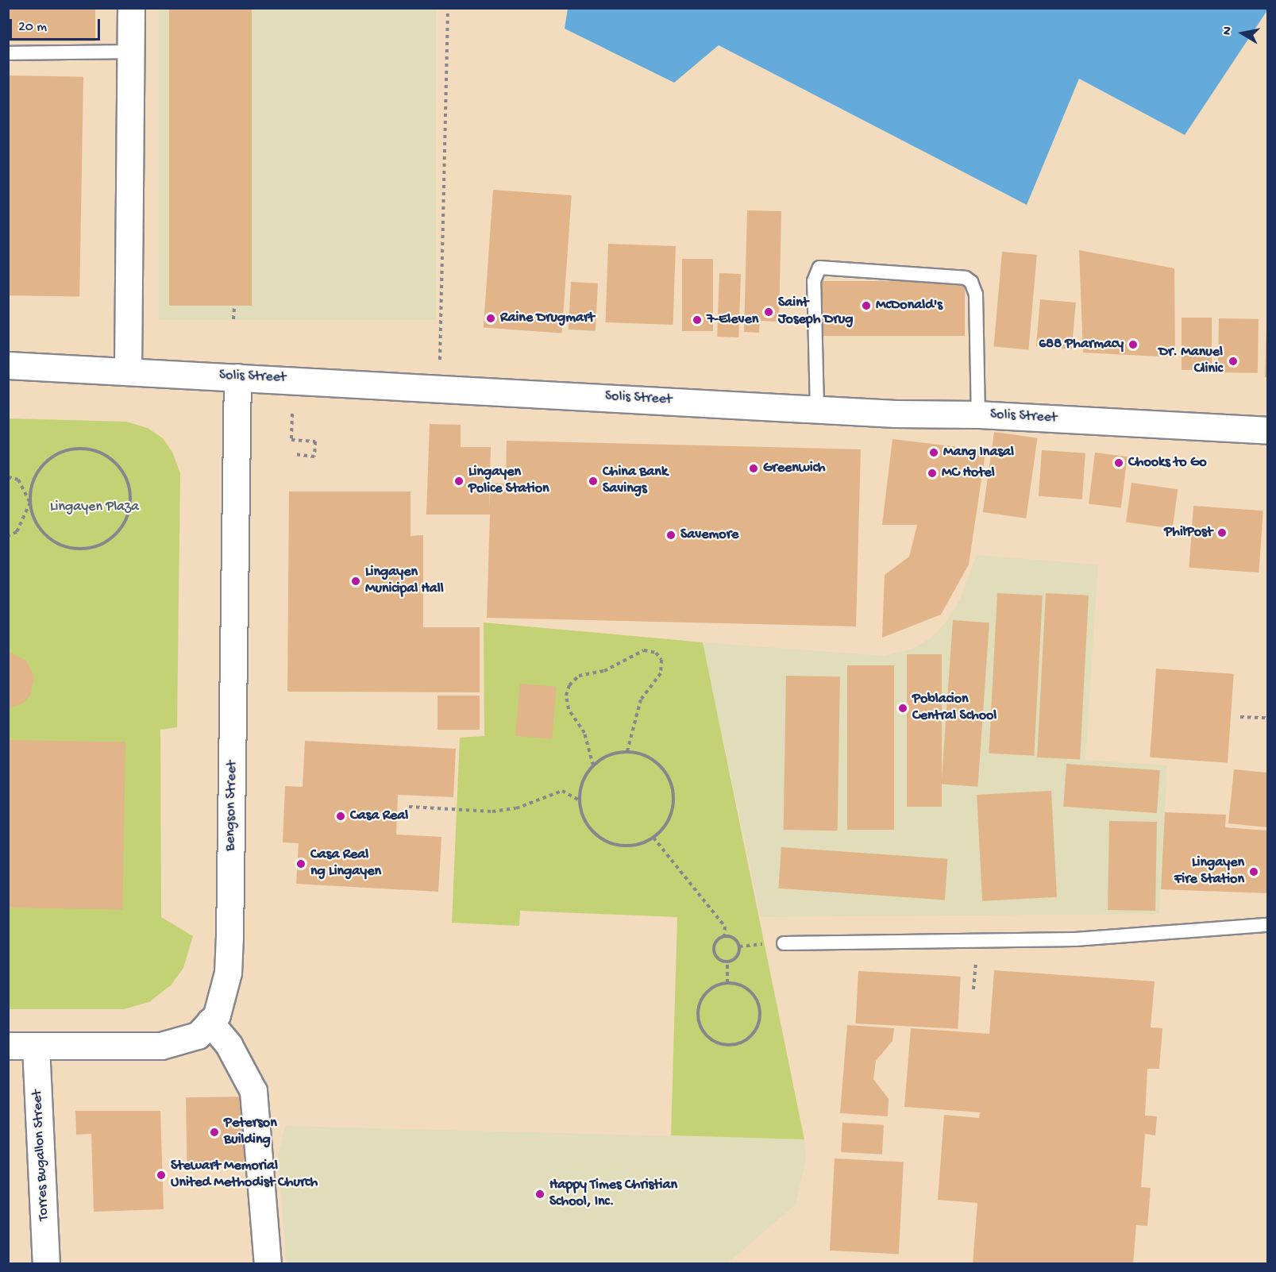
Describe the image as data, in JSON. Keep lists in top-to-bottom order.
{
  "streets": {
    "main road": ["Solis Street", "Bengson Street", "Torres Bugallon Street"]
  },
  "crossings": [
    ["Solis Street", "Bengson Street"],
    ["Bengson Street", "Torres Bugallon Street"]
  ],
  "parks": ["Lingayen Plaza"],
  "places": [
    "McDonald's",
    "Saint Joseph Drug",
    "Raine Drugmart",
    "7-Eleven",
    "688 Pharmacy",
    "Dr. Manuel Clinic",
    "Mang Inasal",
    "Chooks to Go",
    "Greenwich",
    "MC Hotel",
    "Lingayen Police Station",
    "China Bank Savings",
    "PhilPost",
    "Savemore",
    "Lingayen Municipal Hall",
    "Poblacion Central School",
    "Casa Real",
    "Casa Real ng Lingayen",
    "Lingayen Fire Station",
    "Peterson Building",
    "Stewart Memorial United Methodist Church",
    "Happy Times Christian School, Inc."
  ],
  "scale_bar": "20 m",
  "north": "left"
}
